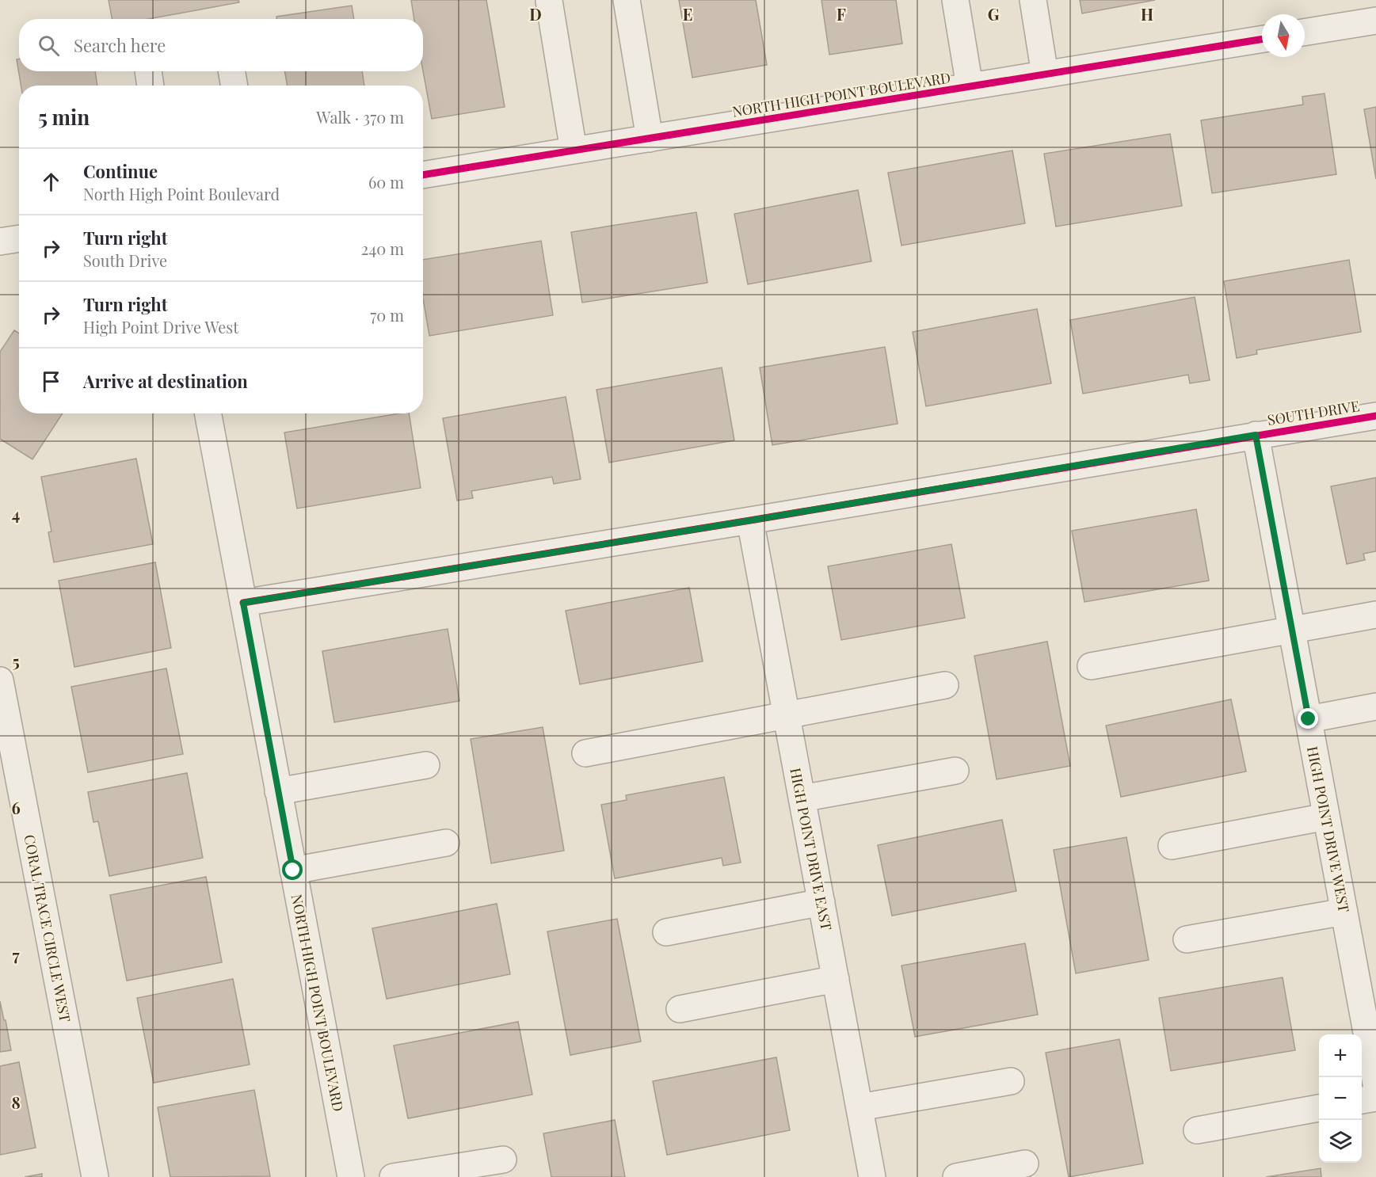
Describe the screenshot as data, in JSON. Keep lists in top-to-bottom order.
{
  "streets": {
    "street": [
      "NORTH HIGH POINT BOULEVARD",
      "SOUTH DRIVE",
      "HIGH POINT DRIVE WEST",
      "HIGH POINT DRIVE EAST",
      "CORAL TRACE CIRCLE WEST"
    ]
  },
  "crossings": [
    ["NORTH HIGH POINT BOULEVARD", "SOUTH DRIVE"],
    ["SOUTH DRIVE", "HIGH POINT DRIVE WEST"],
    ["SOUTH DRIVE", "HIGH POINT DRIVE EAST"]
  ],
  "north": "bottom",
  "page": {
    "search": "Search here",
    "heading": ["5 min", "Walk · 370 m"],
    "list": [
      ["Continue", "North High Point Boulevard", "60 m"],
      ["Turn right", "South Drive", "240 m"],
      ["Turn right", "High Point Drive West", "70 m"],
      "Arrive at destination"
    ],
    "map_buttons": ["+", "−"]
  },
  "grid": {
    "columns": [
      "D",
      "E",
      "F",
      "G",
      "H"
    ],
    "rows": [
      "4",
      "5",
      "6",
      "7",
      "8"
    ]
  }
}
